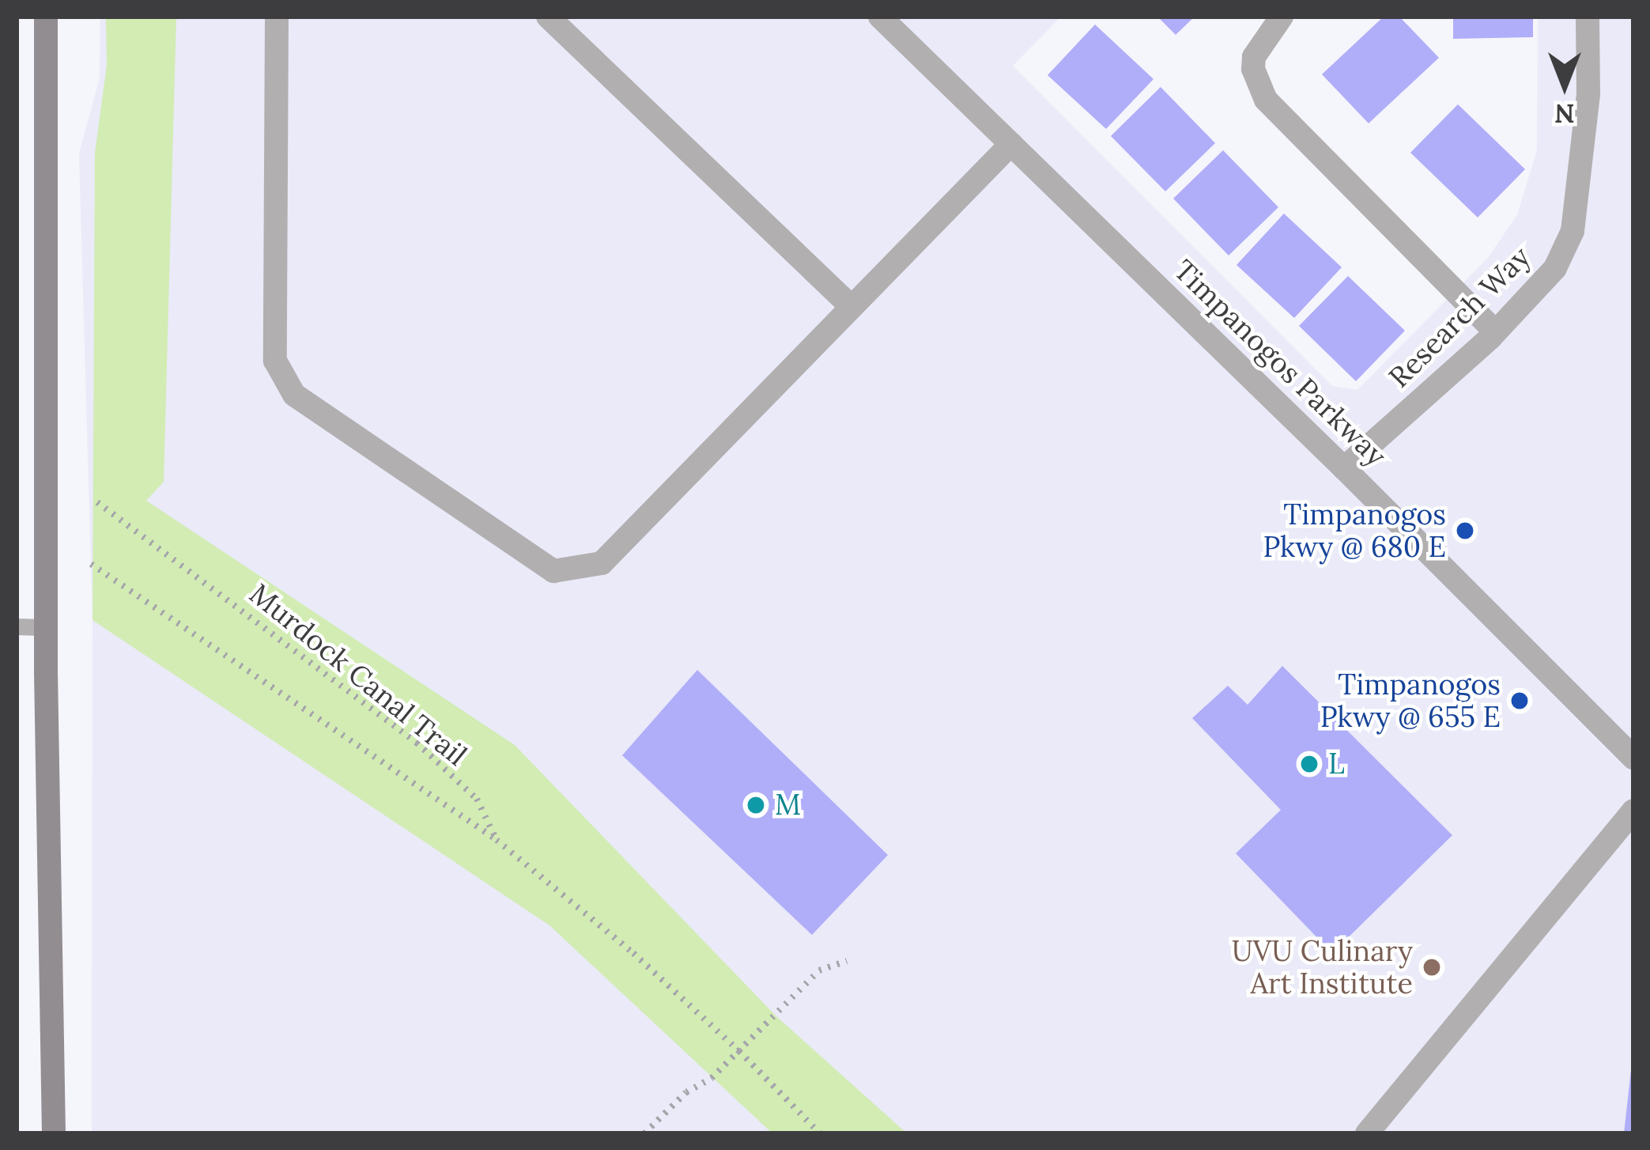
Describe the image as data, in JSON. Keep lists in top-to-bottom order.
{
  "streets": {
    "street": ["Research Way", "Timpanogos Parkway"],
    "path": ["Murdock Canal Trail"]
  },
  "crossings": [
    ["Research Way", "Timpanogos Parkway"]
  ],
  "places": [
    "Timpanogos Pkwy @ 680 E",
    "Timpanogos Pkwy @ 655 E",
    "L",
    "M",
    "UVU Culinary Art Institute"
  ],
  "north": "bottom"
}
